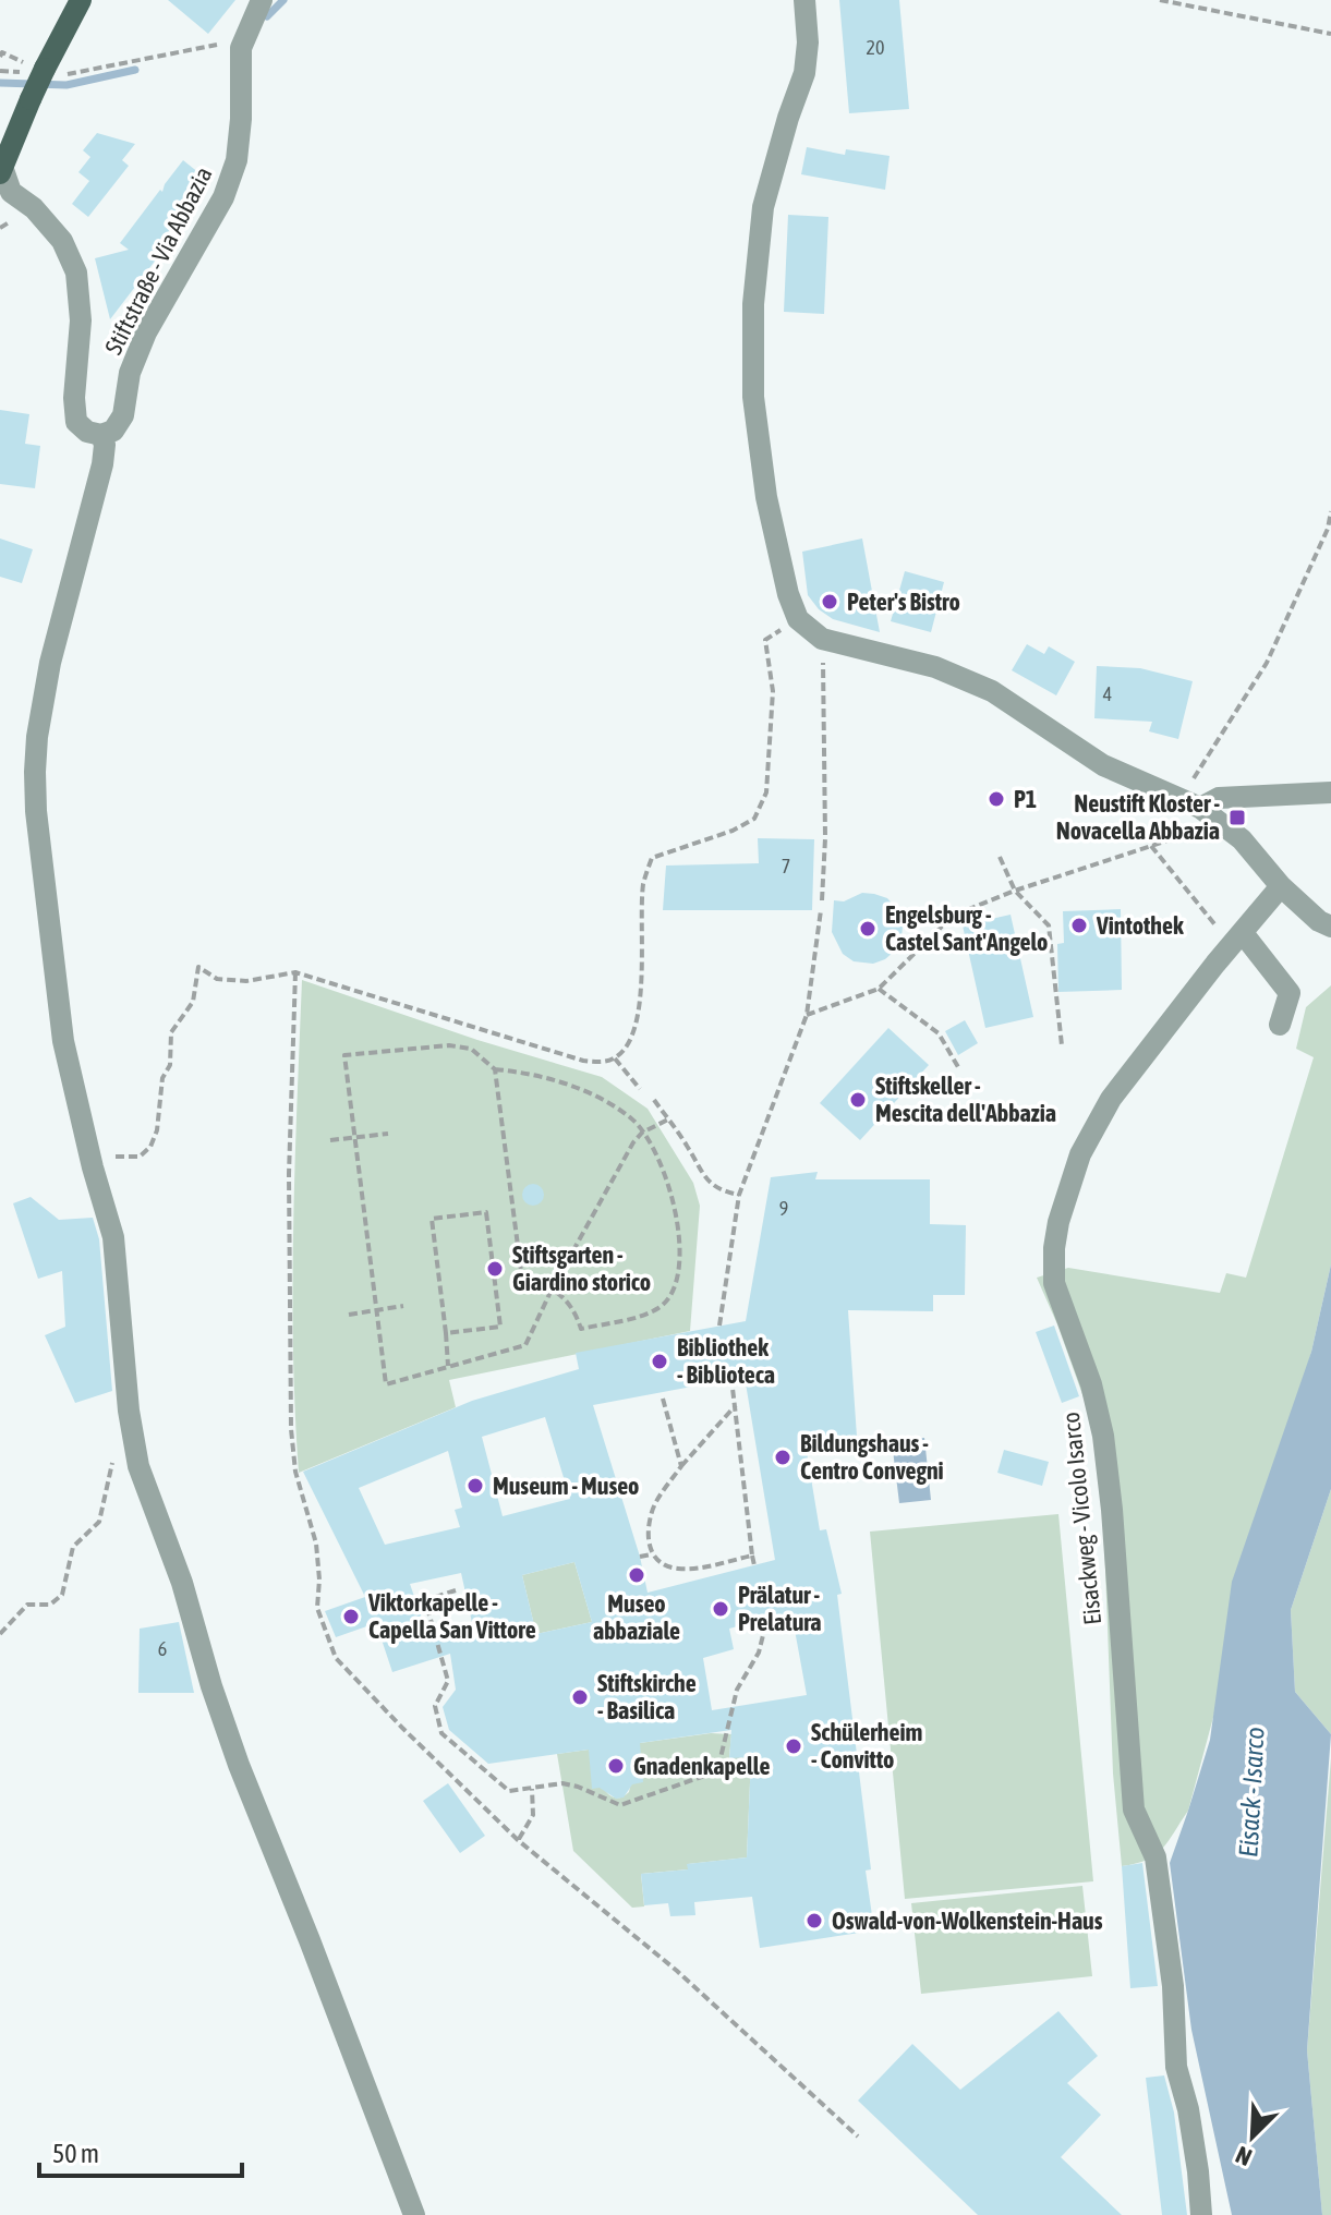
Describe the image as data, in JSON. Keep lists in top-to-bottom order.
{
  "streets": {
    "street": ["Stiftstraße - Via Abbazia", "Eisackweg - Vicolo Isarco"]
  },
  "water": ["Eisack - Isarco"],
  "places": {
    "other": [
      "Peter's Bistro",
      "P1",
      "Vintothek",
      "Engelsburg - Castel Sant'Angelo",
      "Stiftskeller - Mescita dell'Abbazia",
      "Stiftsgarten - Giardino storico",
      "Bibliothek - Biblioteca",
      "Bildungshaus - Centro Convegni",
      "Museum - Museo",
      "Museo abbaziale",
      "Prälatur - Prelatura",
      "Viktorkapelle - Capella San Vittore",
      "Stiftskirche - Basilica",
      "Schülerheim - Convitto",
      "Gnadenkapelle",
      "Oswald-von-Wolkenstein-Haus"
    ],
    "transit": ["Neustift Kloster - Novacella Abbazia"]
  },
  "house_numbers": [
    "20",
    "4",
    "7",
    "9",
    "6"
  ],
  "scale_bar": "50 m",
  "north": "bottom left"
}
